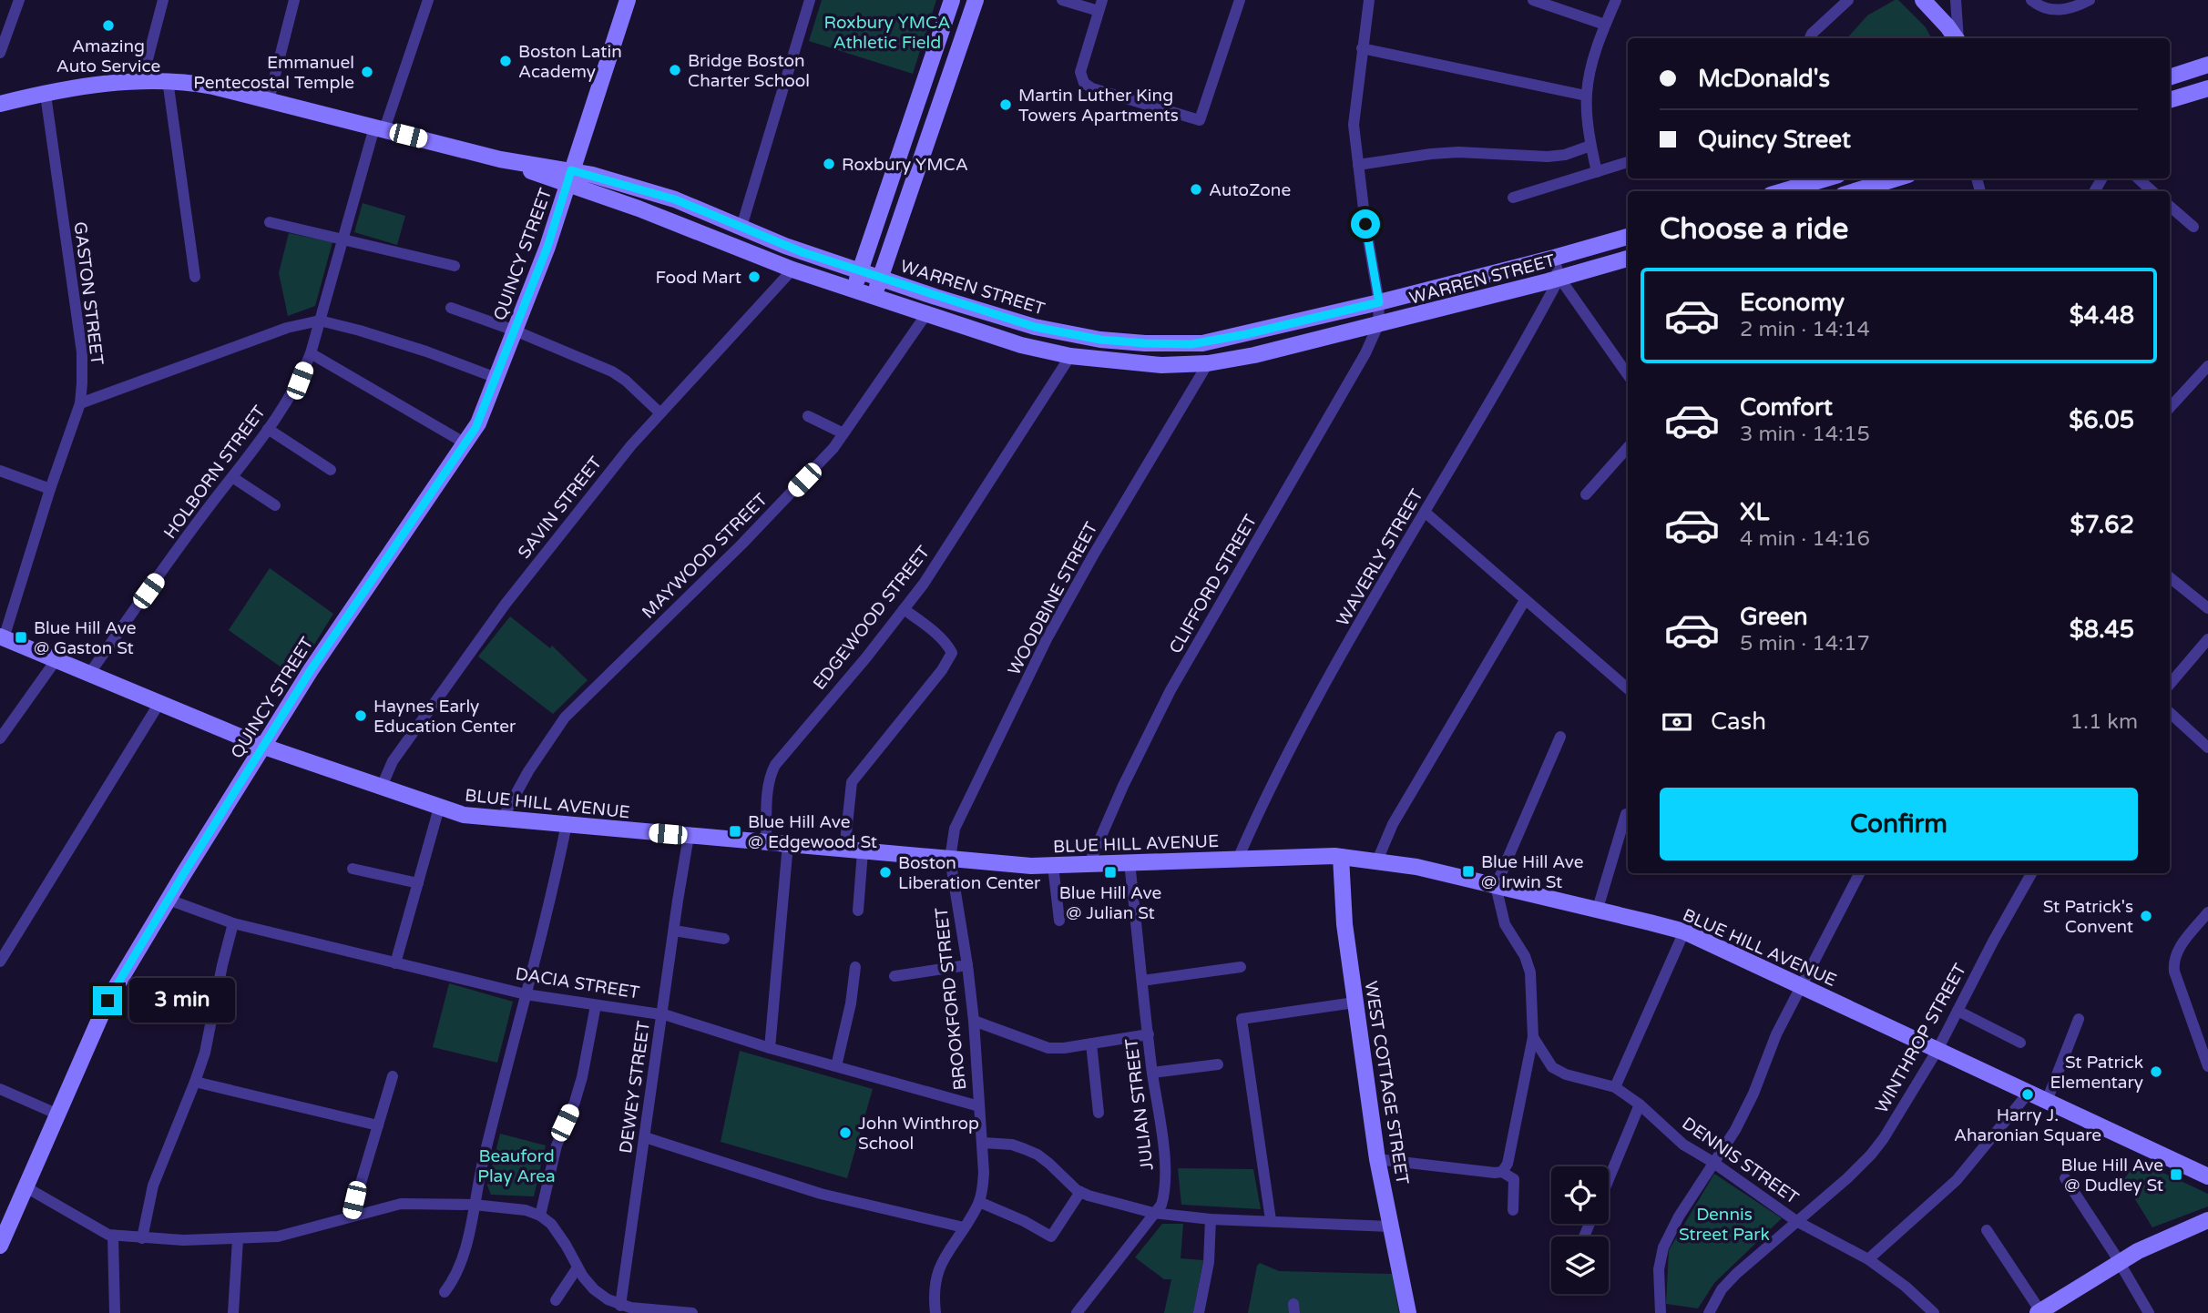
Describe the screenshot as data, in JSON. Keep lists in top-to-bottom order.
{
  "streets": {
    "main road": [
      "QUINCY STREET",
      "WARREN STREET",
      "BLUE HILL AVENUE",
      "WEST COTTAGE STREET"
    ],
    "street": [
      "GASTON STREET",
      "HOLBORN STREET",
      "SAVIN STREET",
      "MAYWOOD STREET",
      "WAVERLY STREET",
      "CLIFFORD STREET",
      "WOODBINE STREET",
      "EDGEWOOD STREET",
      "DACIA STREET",
      "BROOKFORD STREET",
      "WINTHROP STREET",
      "DEWEY STREET",
      "JULIAN STREET",
      "DENNIS STREET"
    ]
  },
  "crossings": [
    ["QUINCY STREET", "WARREN STREET"],
    ["QUINCY STREET", "BLUE HILL AVENUE"],
    ["QUINCY STREET", "DACIA STREET"],
    ["WARREN STREET", "GASTON STREET"],
    ["WARREN STREET", "HOLBORN STREET"],
    ["WARREN STREET", "SAVIN STREET"],
    ["WARREN STREET", "MAYWOOD STREET"],
    ["WARREN STREET", "WAVERLY STREET"],
    ["WARREN STREET", "CLIFFORD STREET"],
    ["WARREN STREET", "WOODBINE STREET"],
    ["WARREN STREET", "EDGEWOOD STREET"],
    ["GASTON STREET", "BLUE HILL AVENUE"],
    ["HOLBORN STREET", "BLUE HILL AVENUE"],
    ["SAVIN STREET", "BLUE HILL AVENUE"],
    ["MAYWOOD STREET", "BLUE HILL AVENUE"],
    ["WAVERLY STREET", "BLUE HILL AVENUE"],
    ["CLIFFORD STREET", "BLUE HILL AVENUE"],
    ["WOODBINE STREET", "BLUE HILL AVENUE"],
    ["WOODBINE STREET", "BROOKFORD STREET"],
    ["EDGEWOOD STREET", "BLUE HILL AVENUE"],
    ["BLUE HILL AVENUE", "BROOKFORD STREET"],
    ["BLUE HILL AVENUE", "WINTHROP STREET"],
    ["BLUE HILL AVENUE", "WEST COTTAGE STREET"],
    ["BLUE HILL AVENUE", "DEWEY STREET"],
    ["BLUE HILL AVENUE", "JULIAN STREET"],
    ["DACIA STREET", "BROOKFORD STREET"],
    ["DACIA STREET", "DEWEY STREET"],
    ["WINTHROP STREET", "DENNIS STREET"]
  ],
  "parks": ["Roxbury YMCA Athletic Field", "Beauford Play Area", "Dennis Street Park"],
  "places": {
    "other": [
      "Amazing Auto Service",
      "Boston Latin Academy",
      "Bridge Boston Charter School",
      "Emmanuel Pentecostal Temple",
      "Martin Luther King Towers Apartments",
      "Roxbury YMCA",
      "AutoZone",
      "Food Mart",
      "Haynes Early Education Center",
      "Boston Liberation Center",
      "St Patrick's Convent",
      "St Patrick Elementary",
      "Harry J. Aharonian Square",
      "John Winthrop School"
    ],
    "transit": [
      "Blue Hill Ave @ Gaston St",
      "Blue Hill Ave @ Edgewood St",
      "Blue Hill Ave @ Irwin St",
      "Blue Hill Ave @ Julian St",
      "Blue Hill Ave @ Dudley St"
    ]
  },
  "page": {
    "banner": ["McDonald's", "Quincy Street"],
    "heading": "Choose a ride",
    "list": [
      {
        "name": "Economy",
        "note": "2 min · 14:14",
        "value": "$4.48"
      },
      {
        "name": "Comfort",
        "note": "3 min · 14:15",
        "value": "$6.05"
      },
      {
        "name": "XL",
        "note": "4 min · 14:16",
        "value": "$7.62"
      },
      {
        "name": "Green",
        "note": "5 min · 14:17",
        "value": "$8.45"
      }
    ],
    "pay": ["Cash", "1.1 km"],
    "buttons": "Confirm",
    "bubble": "3 min"
  }
}
